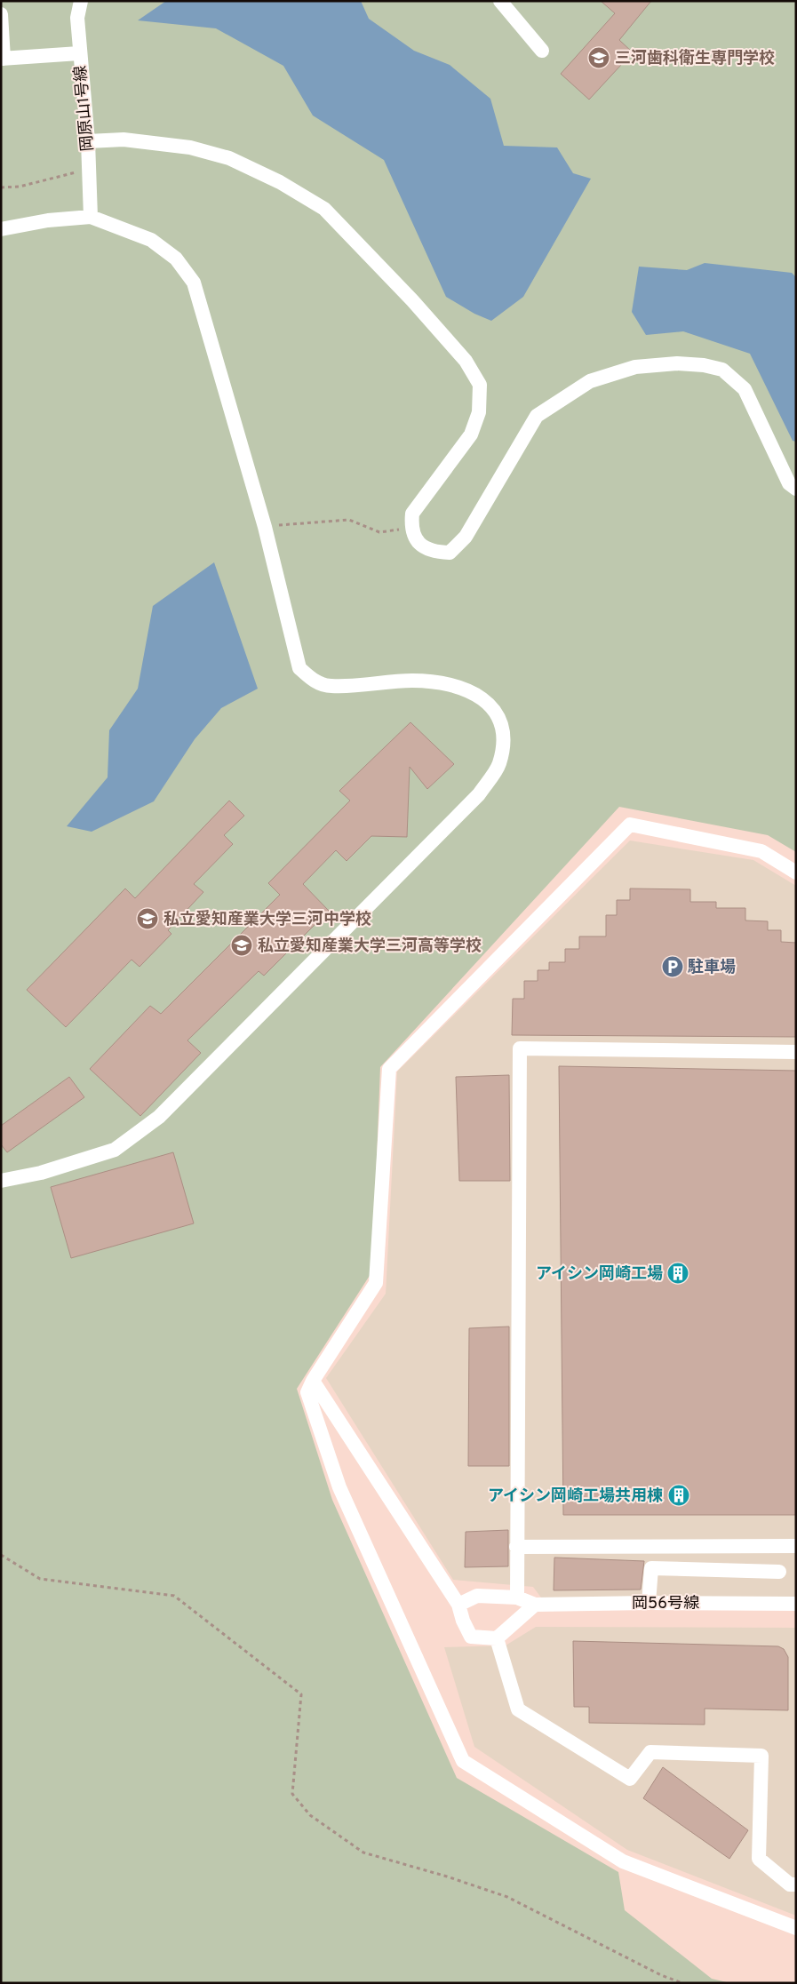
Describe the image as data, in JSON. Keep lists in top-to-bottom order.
{
  "streets": {
    "street": ["岡原山1号線", "岡56号線"]
  },
  "places": {
    "school or university": ["三河歯科衛生専門学校", "私立愛知産業大学三河中学校", "私立愛知産業大学三河高等学校"],
    "parking": ["駐車場"],
    "building": ["アイシン岡崎工場", "アイシン岡崎工場共用棟"]
  }
}
